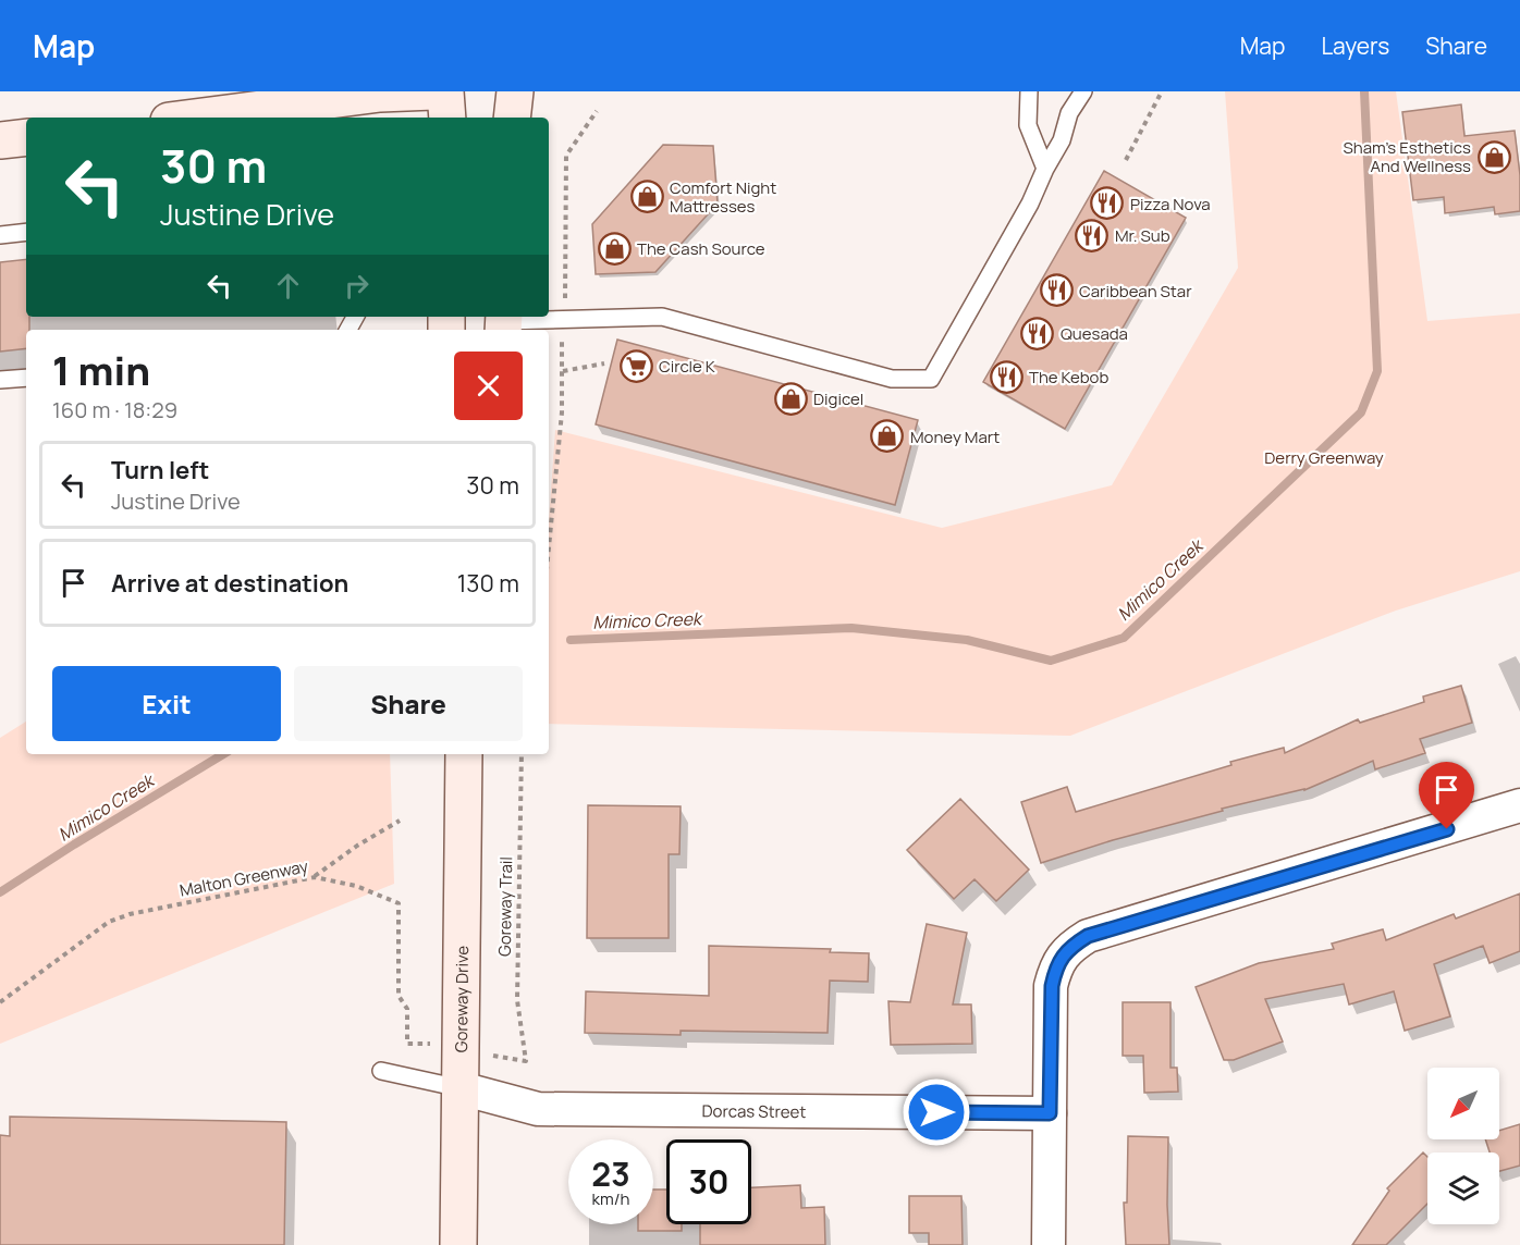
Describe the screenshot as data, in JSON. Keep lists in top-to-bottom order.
{
  "streets": {
    "main road": ["Goreway Drive"],
    "street": ["Dorcas Street"],
    "path": ["Malton Greenway", "Goreway Trail"]
  },
  "crossings": [
    ["Goreway Drive", "Dorcas Street"]
  ],
  "water": ["Mimico Creek"],
  "parks": ["Derry Greenway"],
  "places": {
    "shop": [
      "Sham’s Esthetics And Wellness",
      "Comfort Night Mattresses",
      "The Cash Source",
      "Digicel",
      "Money Mart"
    ],
    "restaurant": [
      "Pizza Nova",
      "Mr. Sub",
      "Caribbean Star",
      "Quesada",
      "The Kebob"
    ],
    "supermarket": ["Circle K"]
  },
  "north": "bottom left",
  "page": {
    "header": "Map",
    "nav": ["Map", "Layers", "Share"],
    "turn": ["30 m", "Justine Drive"],
    "heading": ["1 min", "160 m · 18:29"],
    "list": [
      {
        "name": "Turn left",
        "note": "Justine Drive",
        "value": "30 m"
      },
      {
        "name": "Arrive at destination",
        "value": "130 m"
      }
    ],
    "buttons": ["Exit", "Share"],
    "speed": "23 km/h",
    "limit": "30"
  }
}
